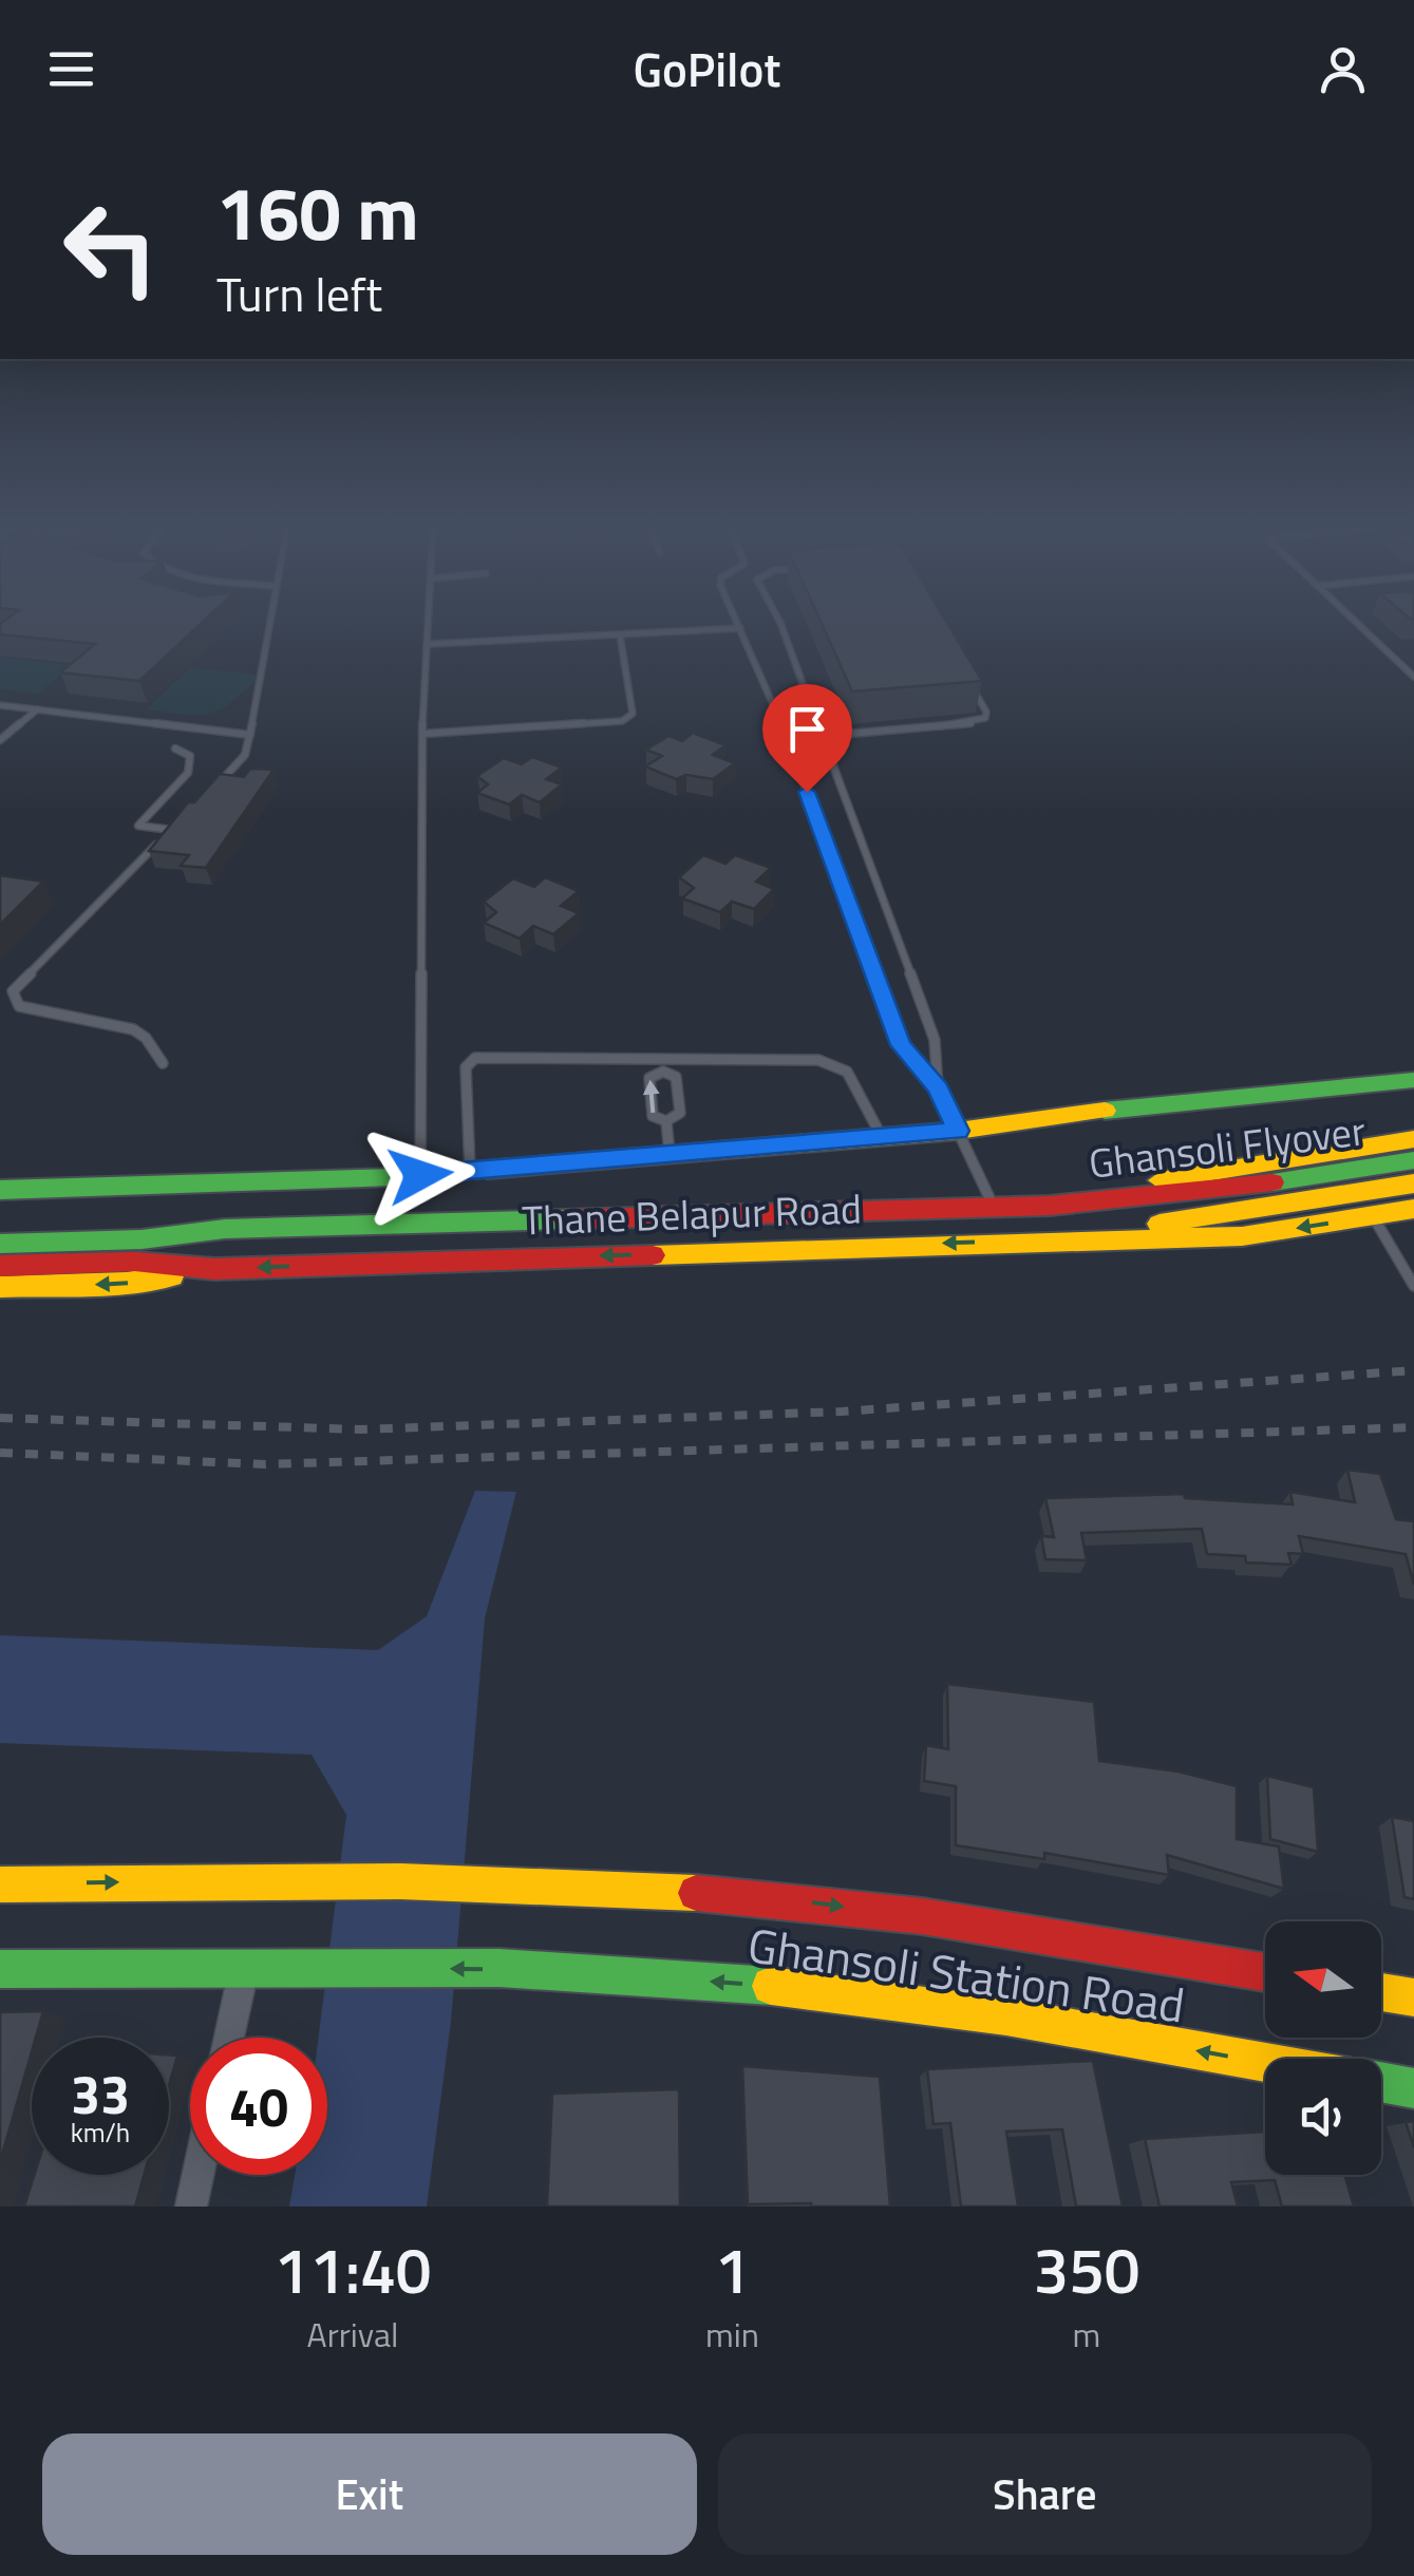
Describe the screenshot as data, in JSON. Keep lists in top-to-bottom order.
{
  "streets": {
    "main road": ["Ghansoli Flyover", "Thane Belapur Road", "Ghansoli Station Road"]
  },
  "crossings": [
    ["Ghansoli Flyover", "Thane Belapur Road"]
  ],
  "north": "left",
  "page": {
    "header": "GoPilot",
    "turn": ["160 m", "Turn left"],
    "speed": "33 km/h",
    "limit": "40",
    "eta": [
      "11:40",
      "Arrival",
      "1",
      "min",
      "350",
      "m"
    ],
    "buttons": ["Exit", "Share"]
  }
}
